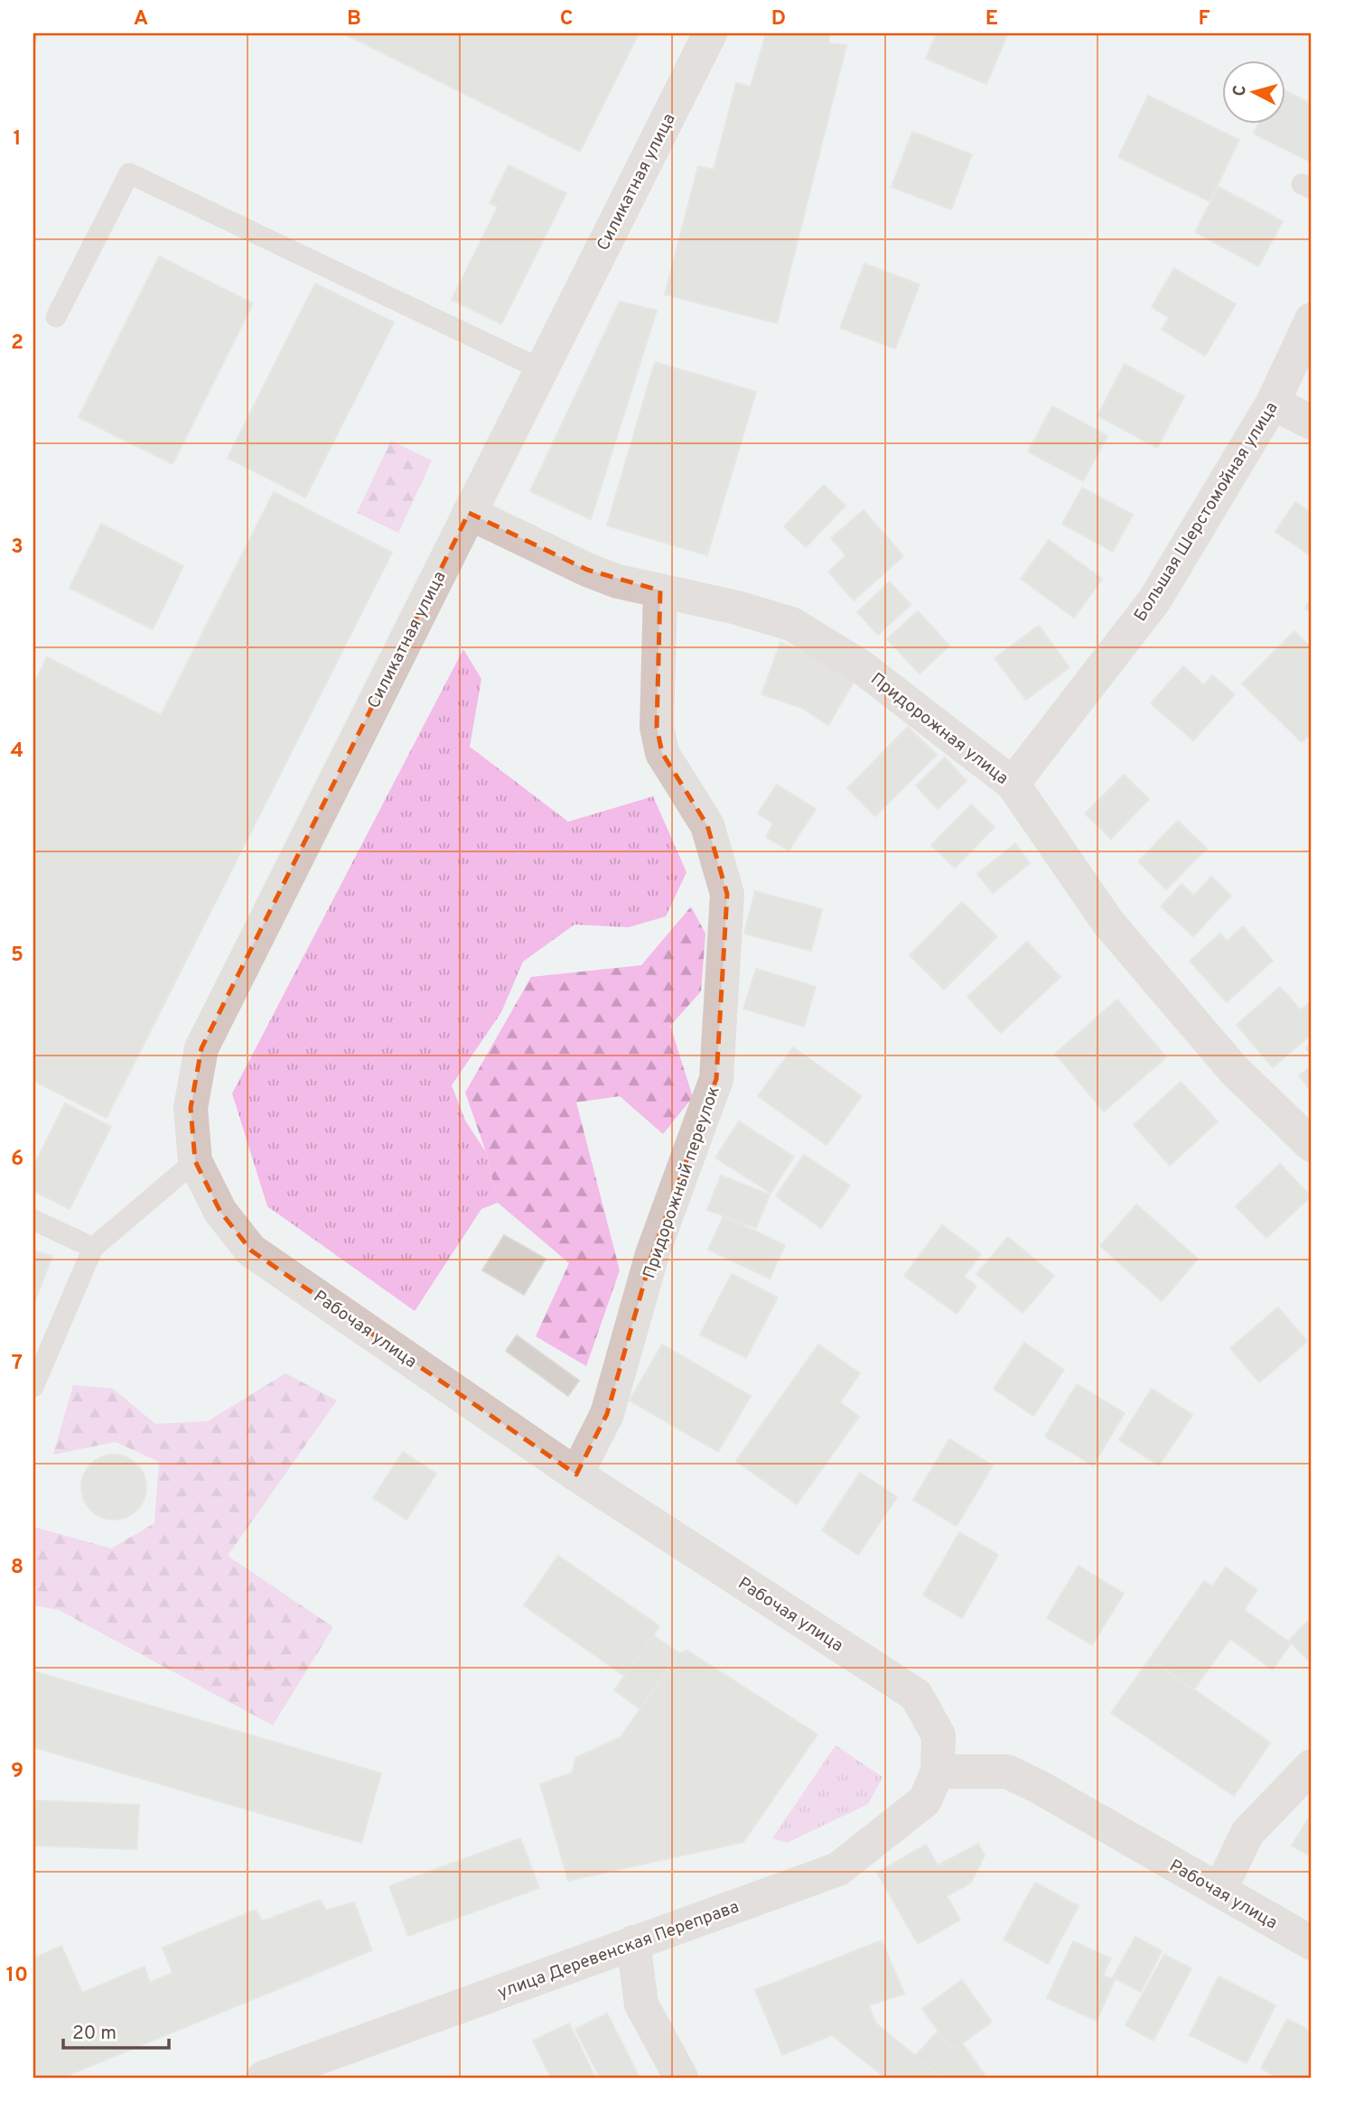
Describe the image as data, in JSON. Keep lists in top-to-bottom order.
{
  "streets": {
    "street": [
      "Силикатная улица",
      "Большая Шерстомойная улица",
      "Придорожная улица",
      "Придорожный переулок",
      "Рабочая улица",
      "улица Деревенская Переправа"
    ]
  },
  "crossings": [
    ["Силикатная улица", "Придорожная улица"],
    ["Силикатная улица", "Рабочая улица"],
    ["Большая Шерстомойная улица", "Придорожная улица"],
    ["Придорожная улица", "Придорожный переулок"],
    ["Придорожный переулок", "Рабочая улица"],
    ["Рабочая улица", "улица Деревенская Переправа"]
  ],
  "scale_bar": "20 m",
  "north": "left",
  "grid": {
    "columns": [
      "A",
      "B",
      "C",
      "D",
      "E",
      "F"
    ],
    "rows": [
      "1",
      "2",
      "3",
      "4",
      "5",
      "6",
      "7",
      "8",
      "9",
      "10"
    ]
  }
}
